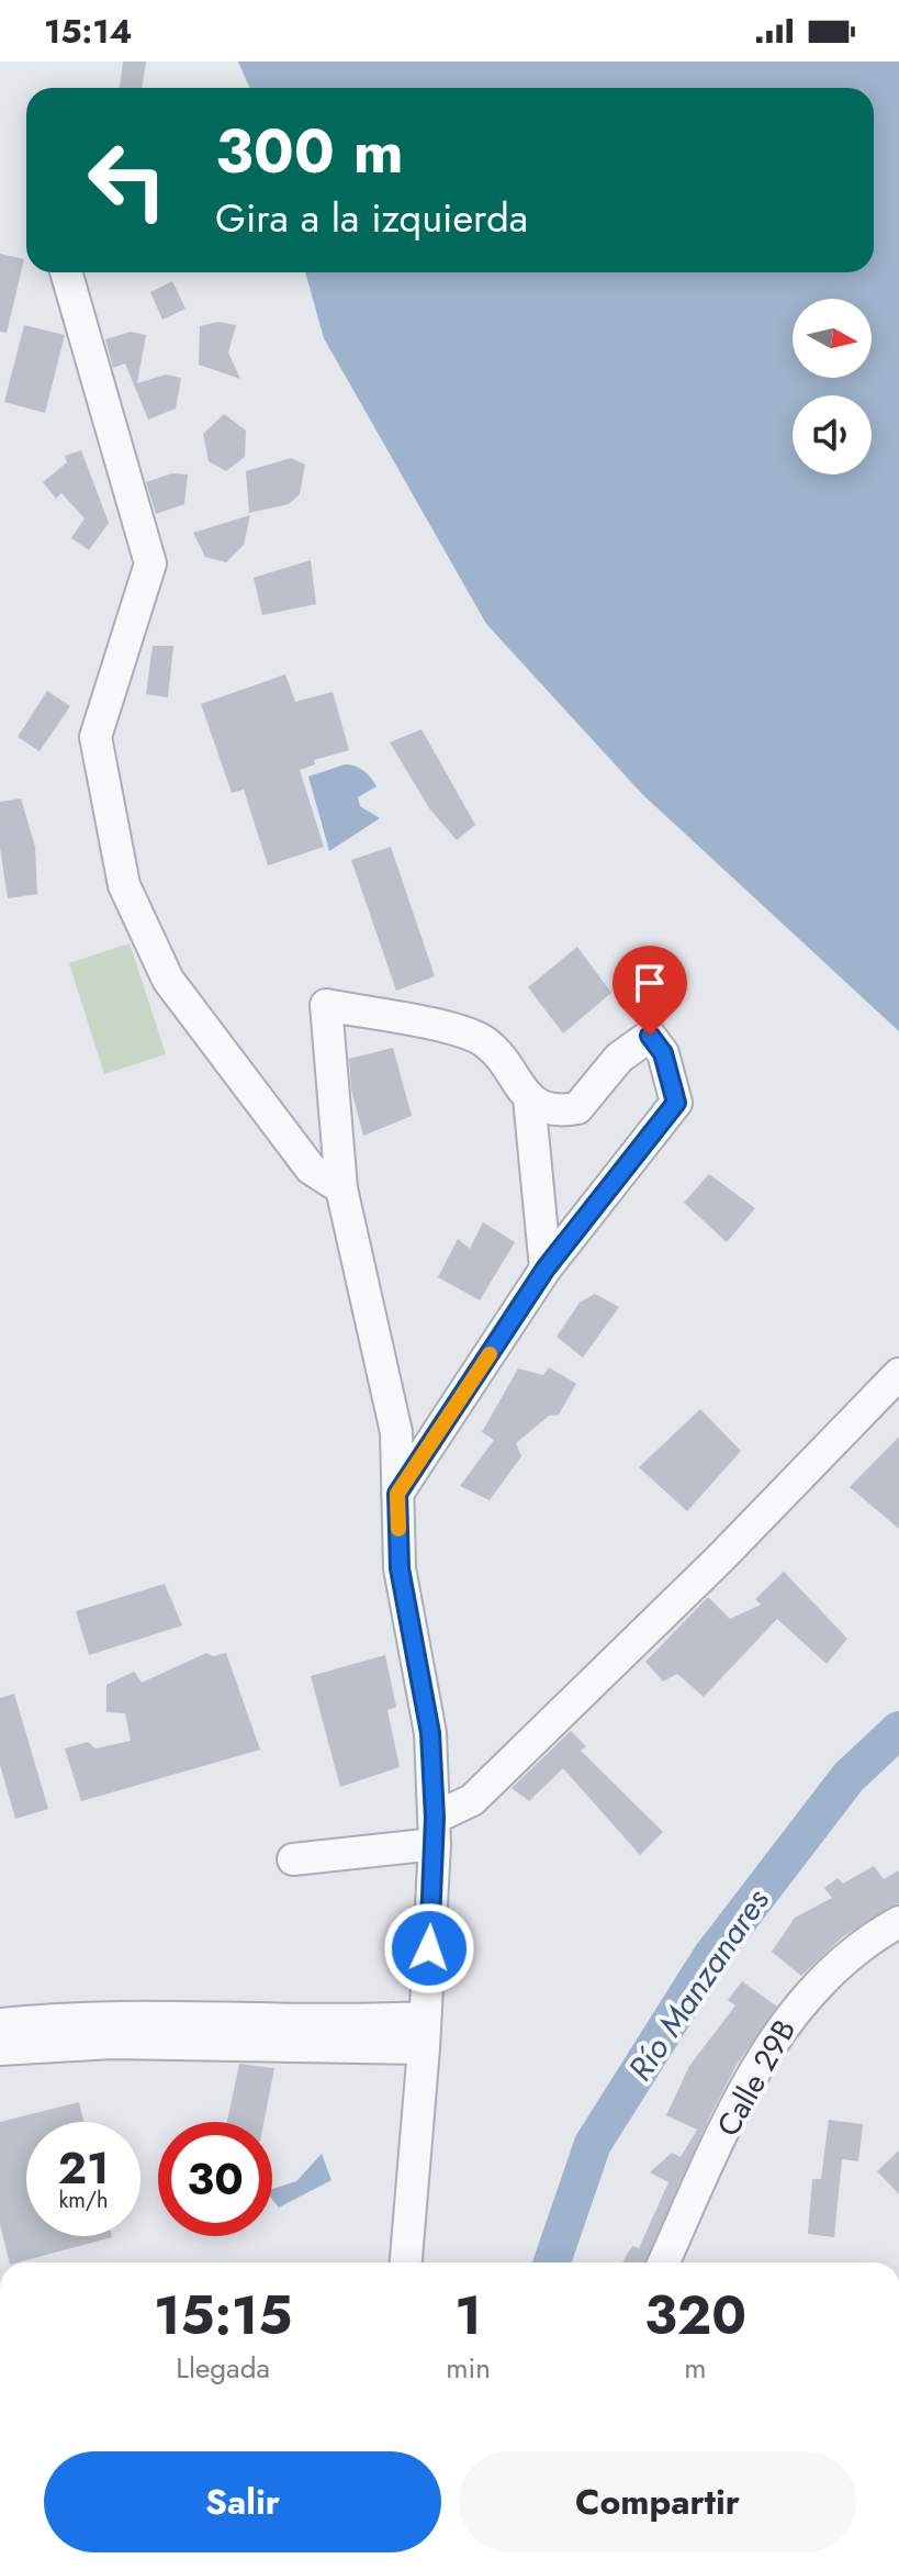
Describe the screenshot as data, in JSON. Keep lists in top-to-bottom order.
{
  "streets": {
    "street": ["Calle 29B"]
  },
  "water": ["Río Manzanares"],
  "north": "right",
  "page": {
    "status": "15:14",
    "turn": ["300 m", "Gira a la izquierda"],
    "speed": "21 km/h",
    "limit": "30",
    "eta": [
      "15:15",
      "Llegada",
      "1",
      "min",
      "320",
      "m"
    ],
    "buttons": ["Salir", "Compartir"]
  }
}
